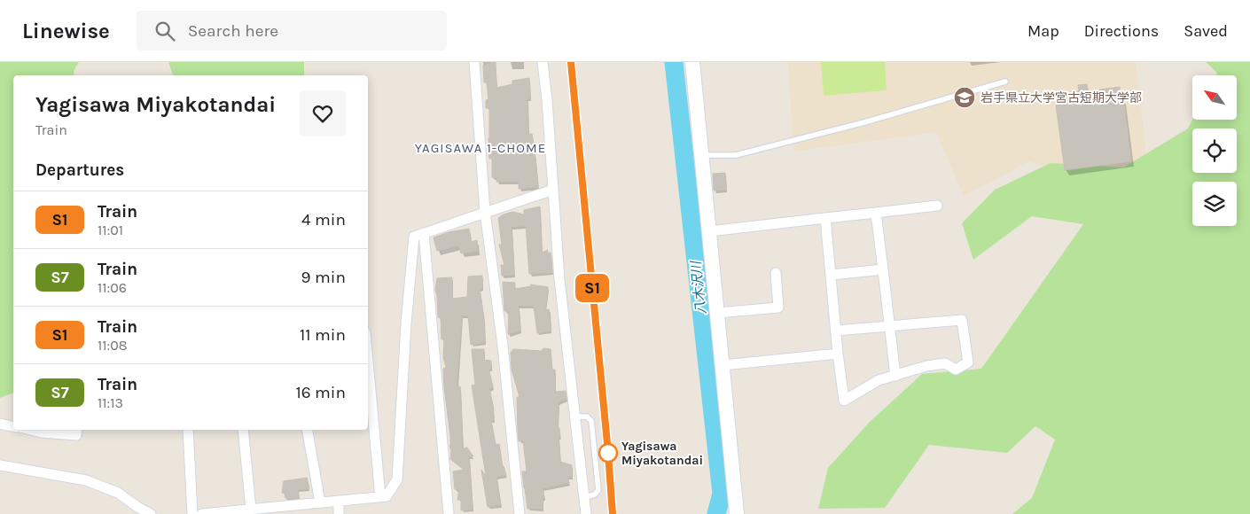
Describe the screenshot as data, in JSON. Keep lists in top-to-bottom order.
{
  "districts": ["YAGISAWA 1-CHOME"],
  "water": ["八木沢川"],
  "places": {
    "school or university": ["岩手県立大学宮古短期大学部"],
    "other": ["Yagisawa Miyakotandai"]
  },
  "north": "top left",
  "page": {
    "header": "Linewise",
    "search": "Search here",
    "nav": ["Map", "Directions", "Saved"],
    "on_map": "S1",
    "heading": [
      ["Yagisawa Miyakotandai", "Train"],
      "Departures"
    ],
    "list": [
      {
        "mark": "S1",
        "name": "Train",
        "note": "11:01",
        "value": "4 min"
      },
      {
        "mark": "S7",
        "name": "Train",
        "note": "11:06",
        "value": "9 min"
      },
      {
        "mark": "S1",
        "name": "Train",
        "note": "11:08",
        "value": "11 min"
      },
      {
        "mark": "S7",
        "name": "Train",
        "note": "11:13",
        "value": "16 min"
      }
    ]
  }
}
